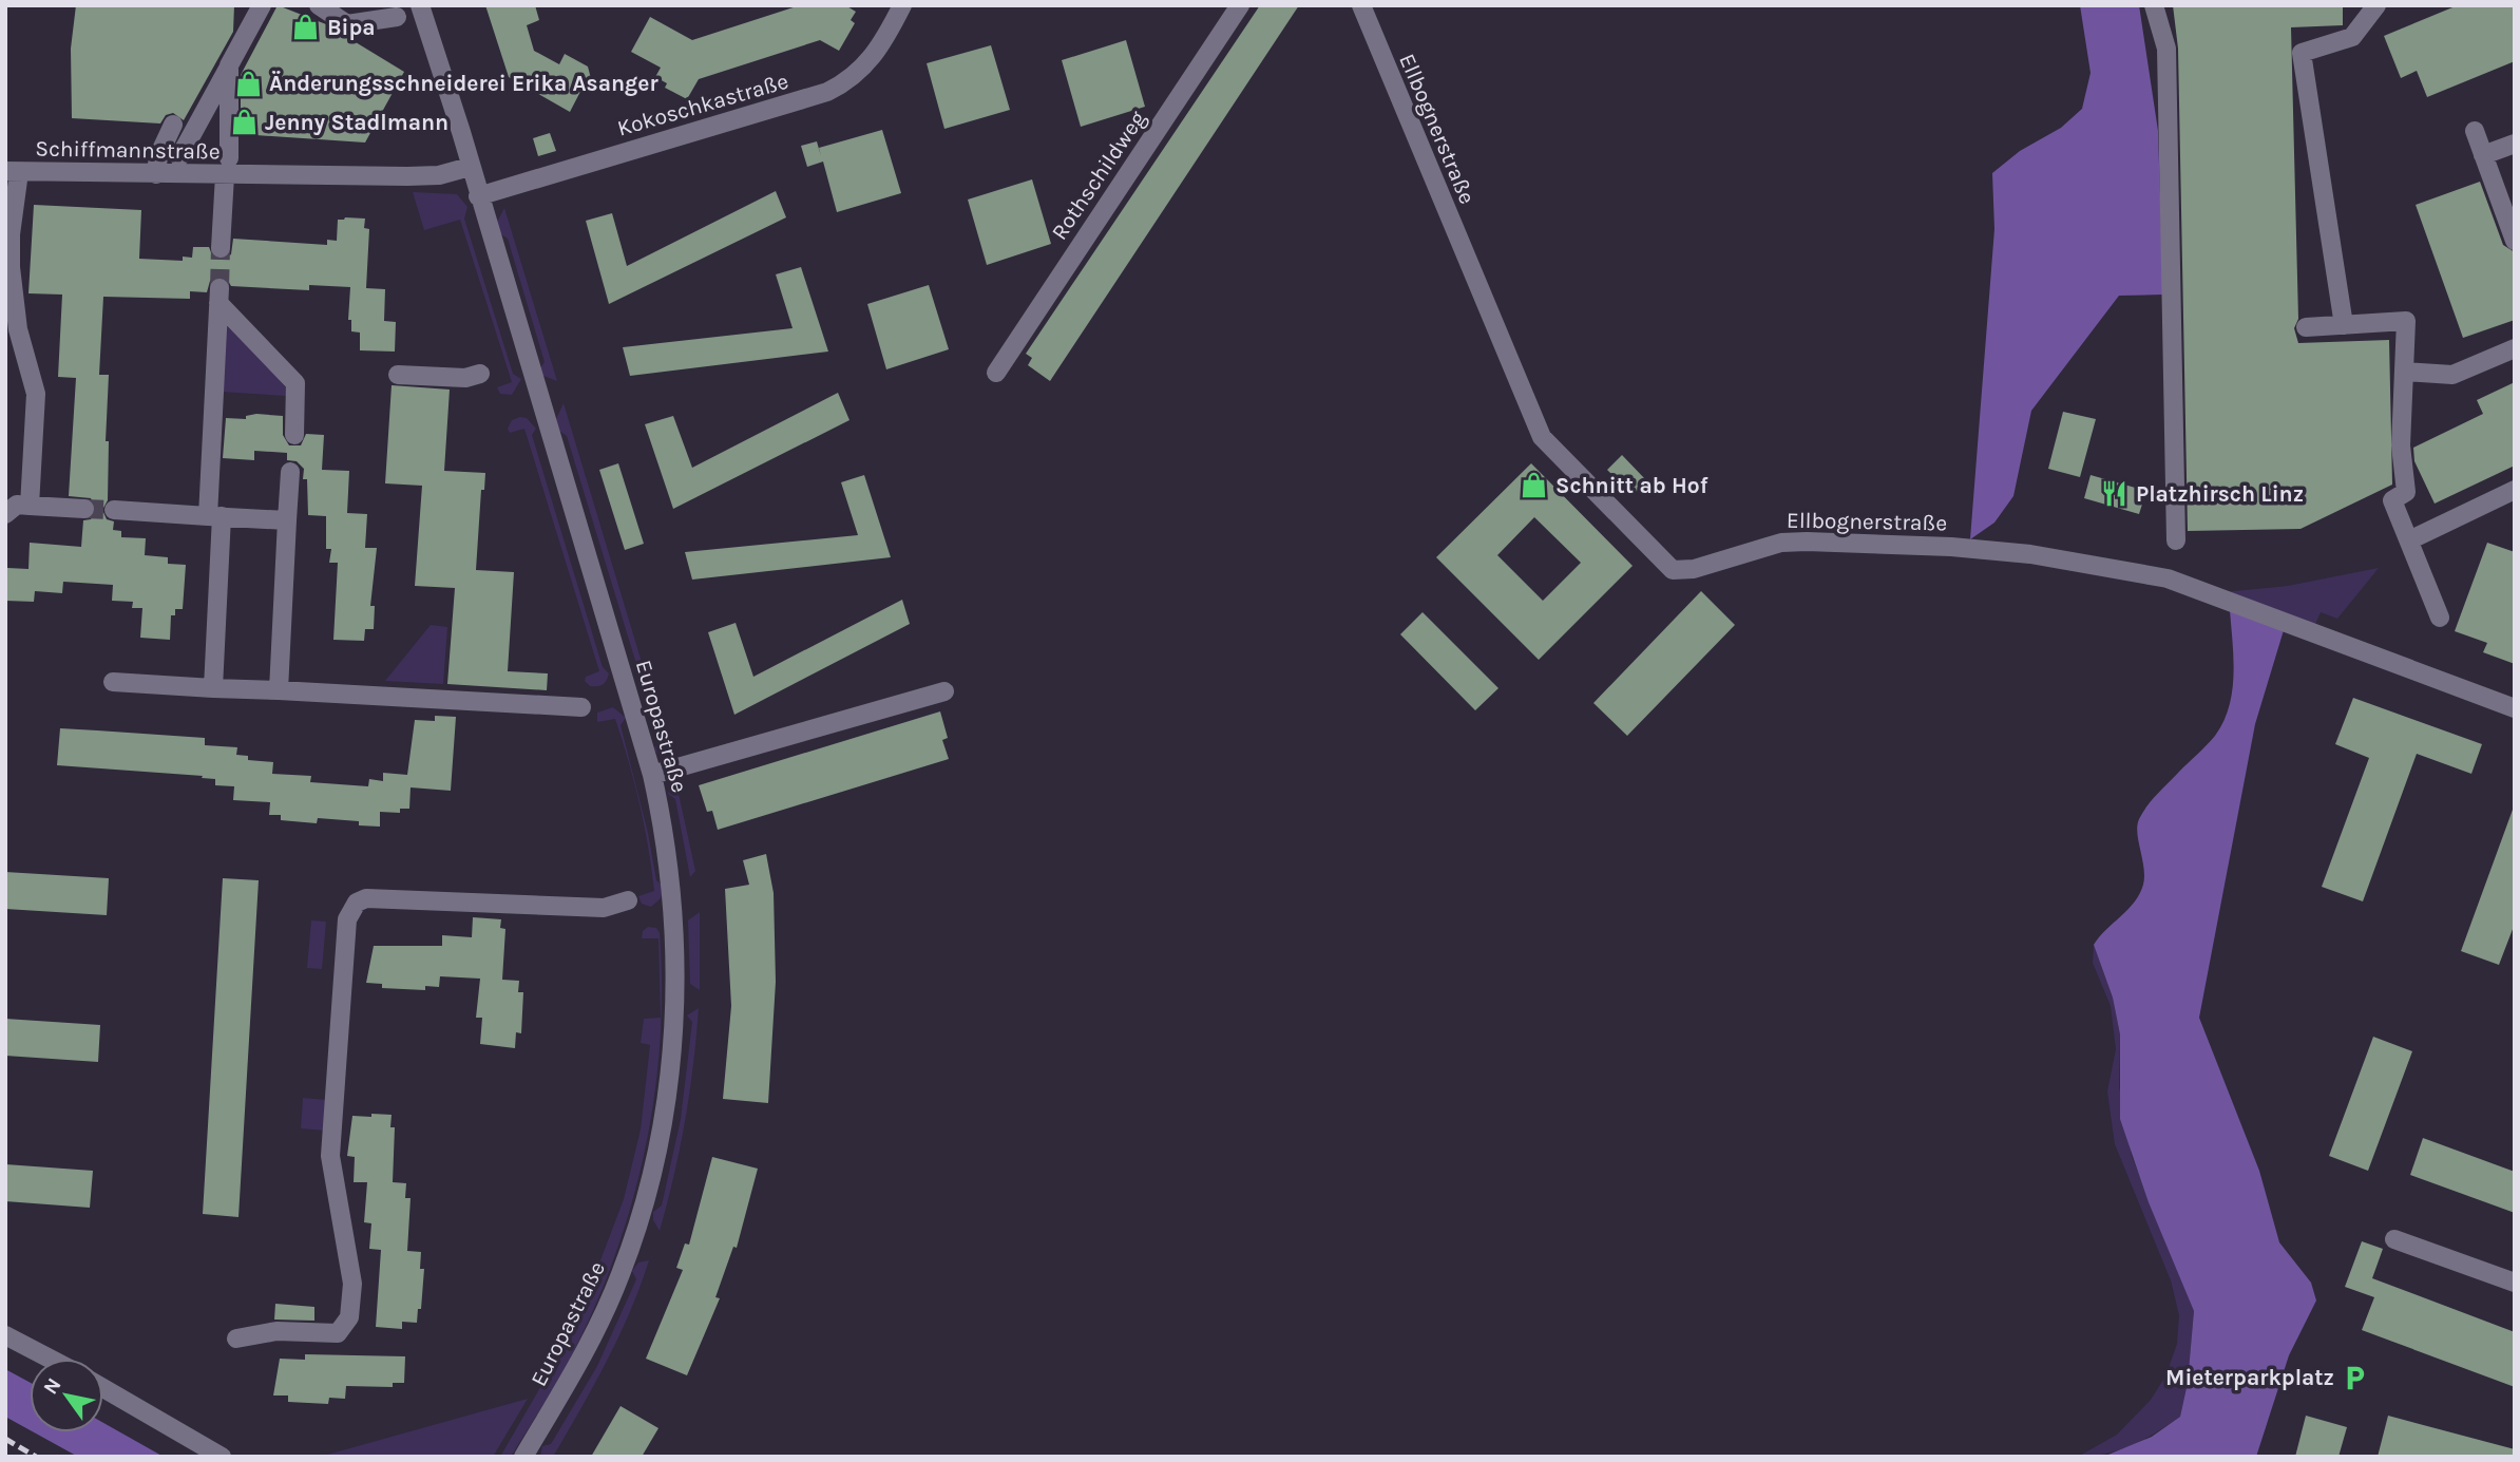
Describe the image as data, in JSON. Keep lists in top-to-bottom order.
{
  "streets": {
    "street": [
      "Kokoschkastraße",
      "Ellbognerstraße",
      "Schiffmannstraße",
      "Rothschildweg",
      "Europastraße"
    ]
  },
  "crossings": [
    ["Kokoschkastraße", "Europastraße"],
    ["Schiffmannstraße", "Europastraße"]
  ],
  "places": {
    "shop": [
      "Bipa",
      "Änderungsschneiderei Erika Asanger",
      "Jenny Stadlmann",
      "Schnitt ab Hof"
    ],
    "restaurant": ["Platzhirsch Linz"],
    "parking": ["Mieterparkplatz"]
  },
  "north": "top left"
}
